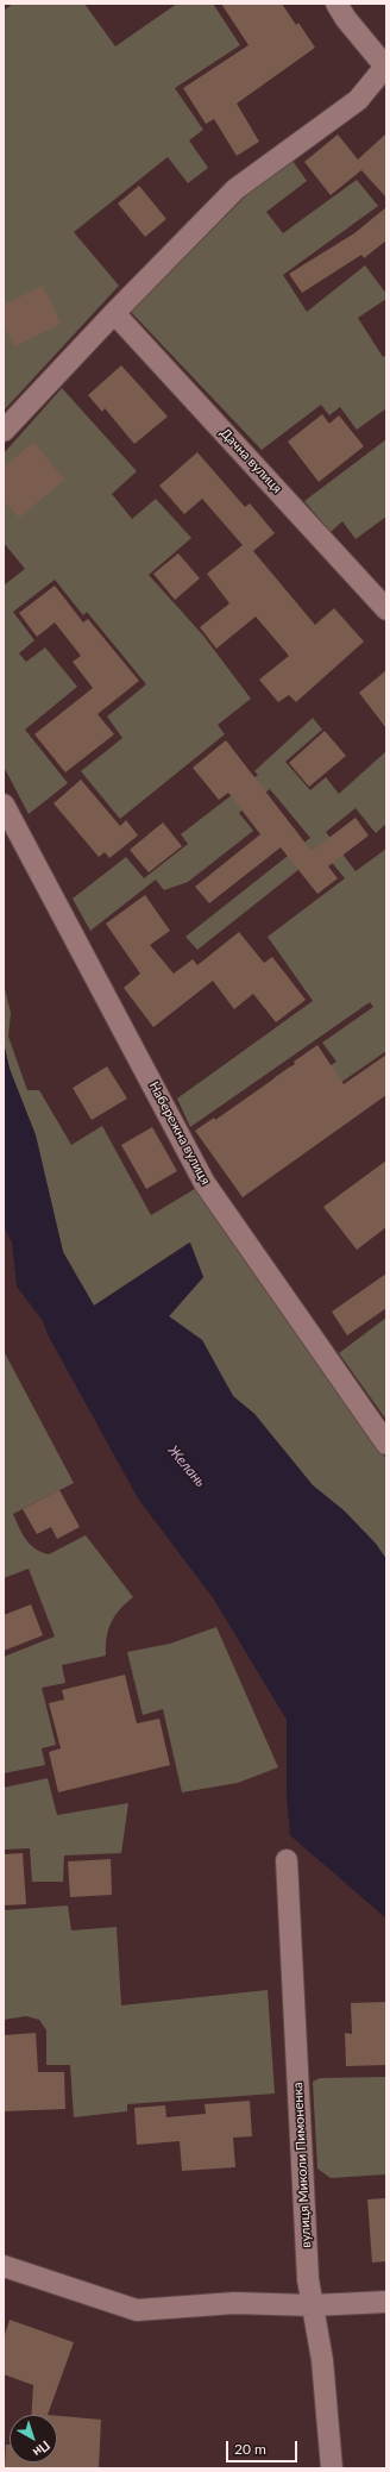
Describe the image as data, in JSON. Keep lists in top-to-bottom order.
{
  "streets": {
    "street": ["Дачна вулиця", "Набережна вулиця", "вулиця Миколи Пимоненка"]
  },
  "water": ["Желань"],
  "scale_bar": "20 m",
  "north": "bottom right"
}
